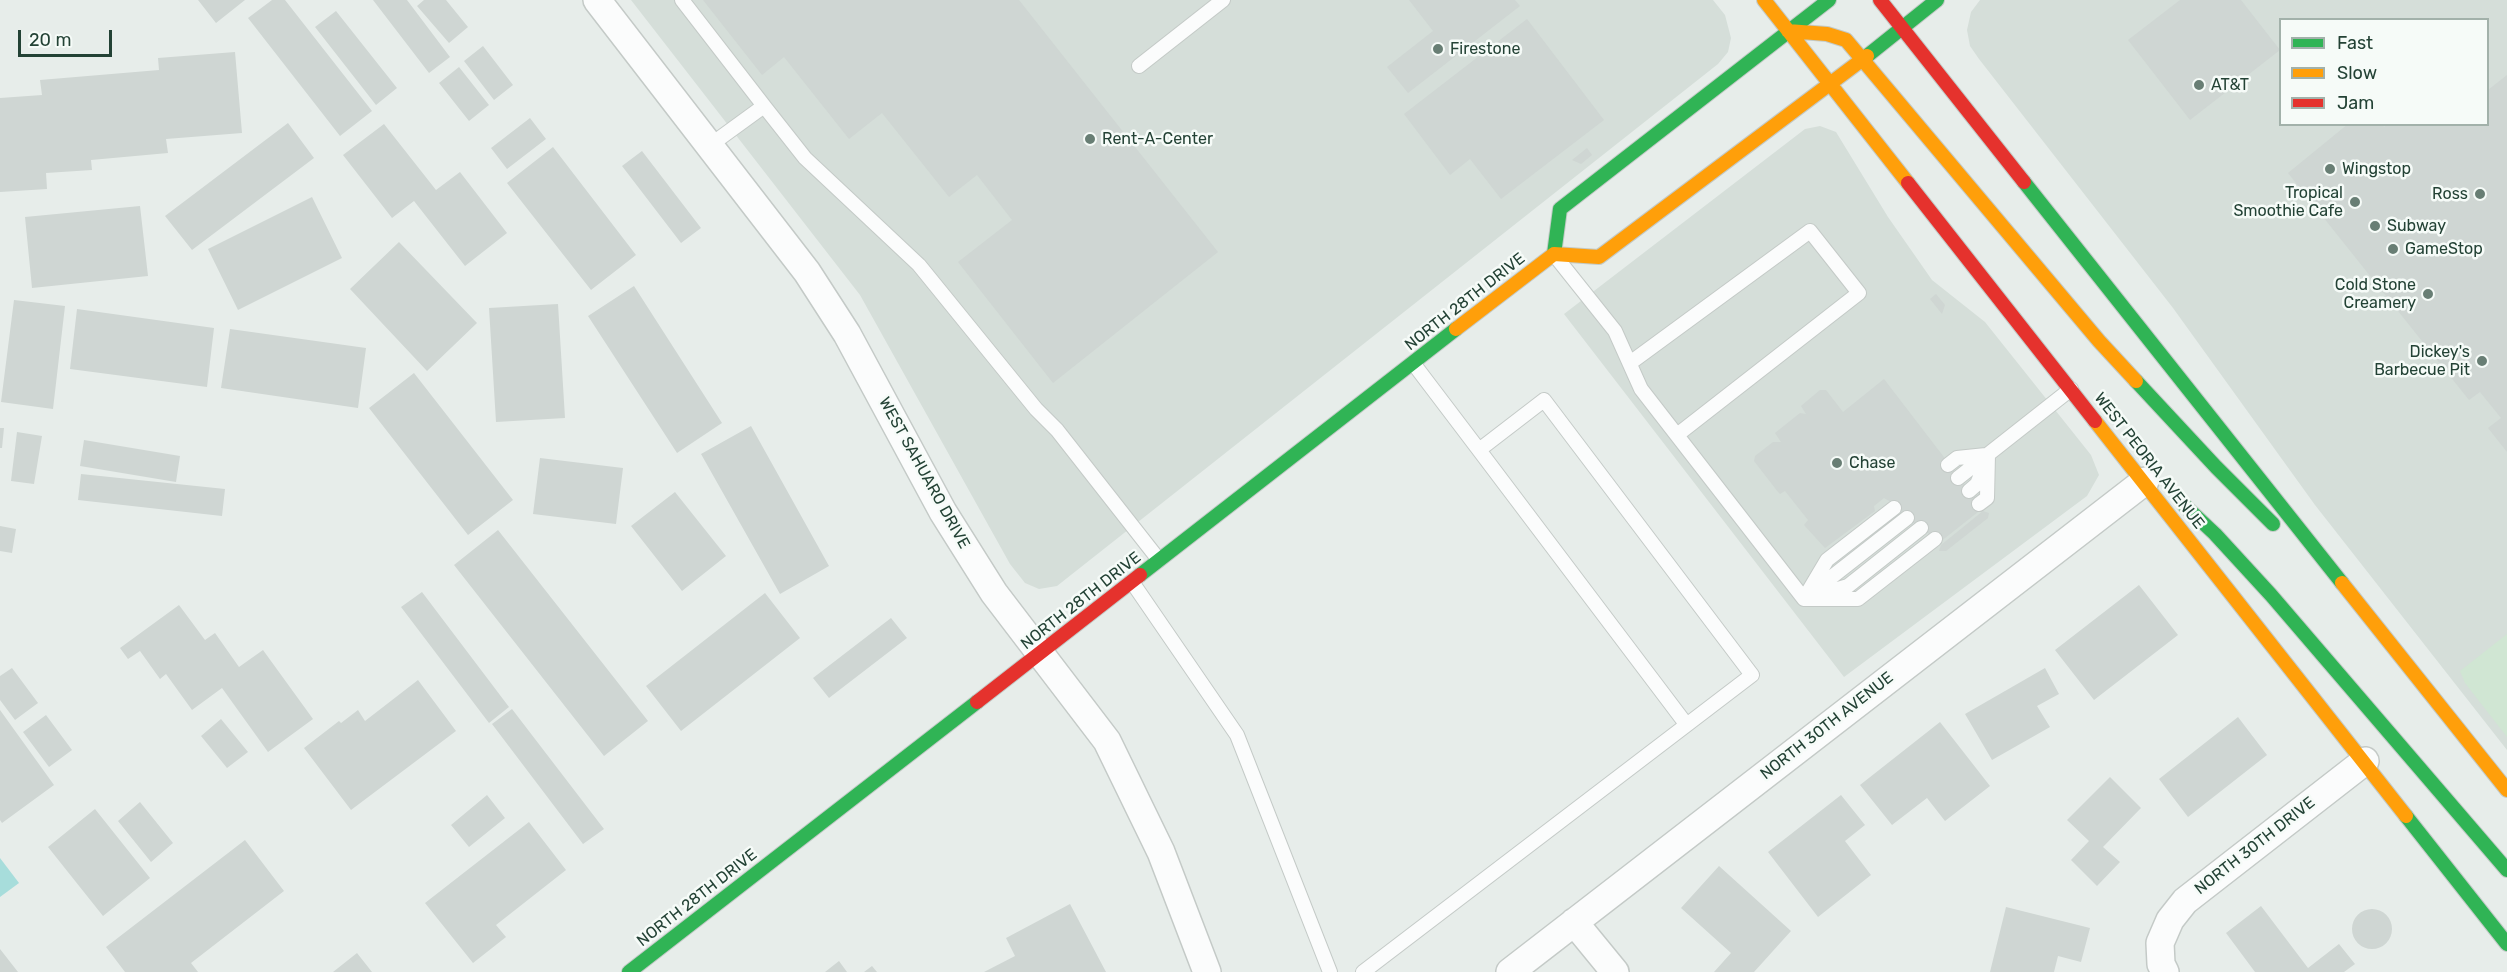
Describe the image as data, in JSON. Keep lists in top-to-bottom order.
{
  "streets": {
    "main road": ["NORTH 28TH DRIVE", "WEST PEORIA AVENUE"],
    "street": ["WEST SAHUARO DRIVE", "NORTH 30TH AVENUE", "NORTH 30TH DRIVE"]
  },
  "crossings": [
    ["NORTH 28TH DRIVE", "WEST SAHUARO DRIVE"],
    ["WEST PEORIA AVENUE", "NORTH 30TH AVENUE"],
    ["WEST PEORIA AVENUE", "NORTH 30TH DRIVE"]
  ],
  "places": [
    "Firestone",
    "AT&T",
    "Rent-A-Center",
    "Wingstop",
    "Ross",
    "Tropical Smoothie Cafe",
    "Subway",
    "GameStop",
    "Cold Stone Creamery",
    "Dickey's Barbecue Pit",
    "Chase"
  ],
  "legend": ["Fast", "Slow", "Jam"],
  "scale_bar": "20 m"
}
